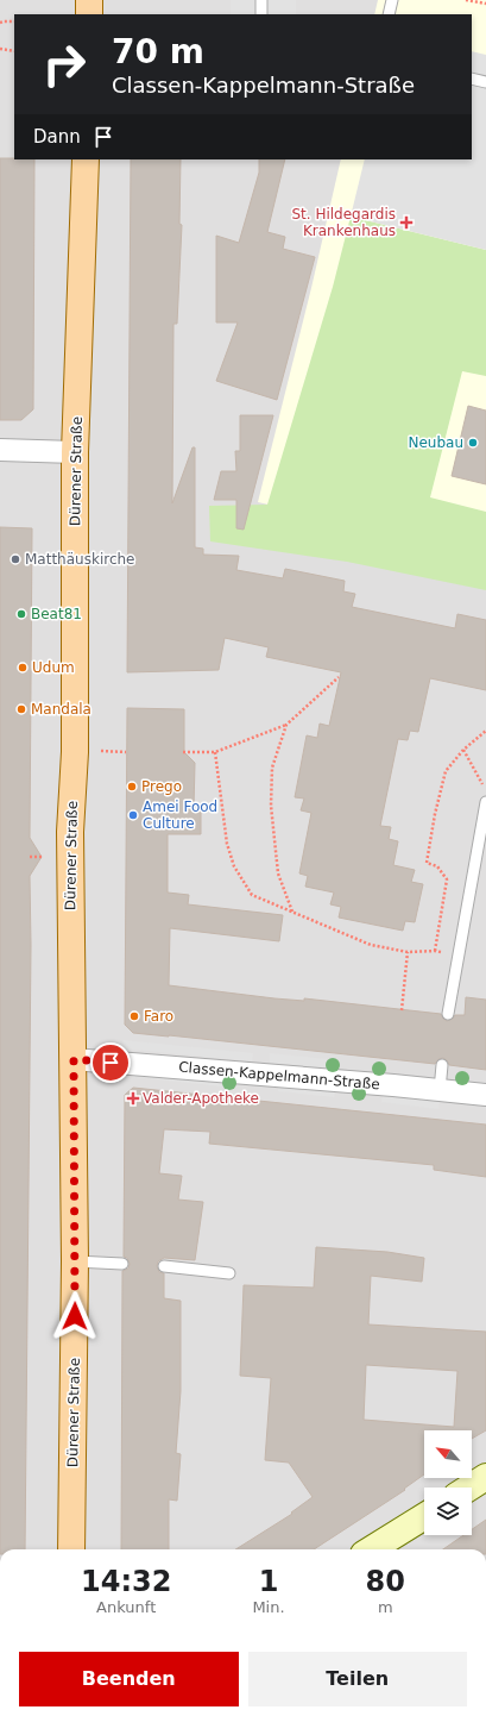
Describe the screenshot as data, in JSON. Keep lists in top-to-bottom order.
{
  "streets": {
    "main road": ["Dürener Straße"],
    "street": ["Classen-Kappelmann-Straße"]
  },
  "crossings": [
    ["Dürener Straße", "Classen-Kappelmann-Straße"]
  ],
  "places": {
    "health": ["St. Hildegardis Krankenhaus", "Valder-Apotheke"],
    "other": [
      "Neubau",
      "Matthäuskirche",
      "Beat81",
      "Udum",
      "Mandala",
      "Prego",
      "Amei Food Culture",
      "Faro"
    ]
  },
  "north": "top left",
  "page": {
    "turn": ["70 m", "Classen-Kappelmann-Straße"],
    "then": "Dann",
    "eta": [
      "14:32",
      "Ankunft",
      "1",
      "Min.",
      "80",
      "m"
    ],
    "buttons": ["Beenden", "Teilen"]
  }
}
